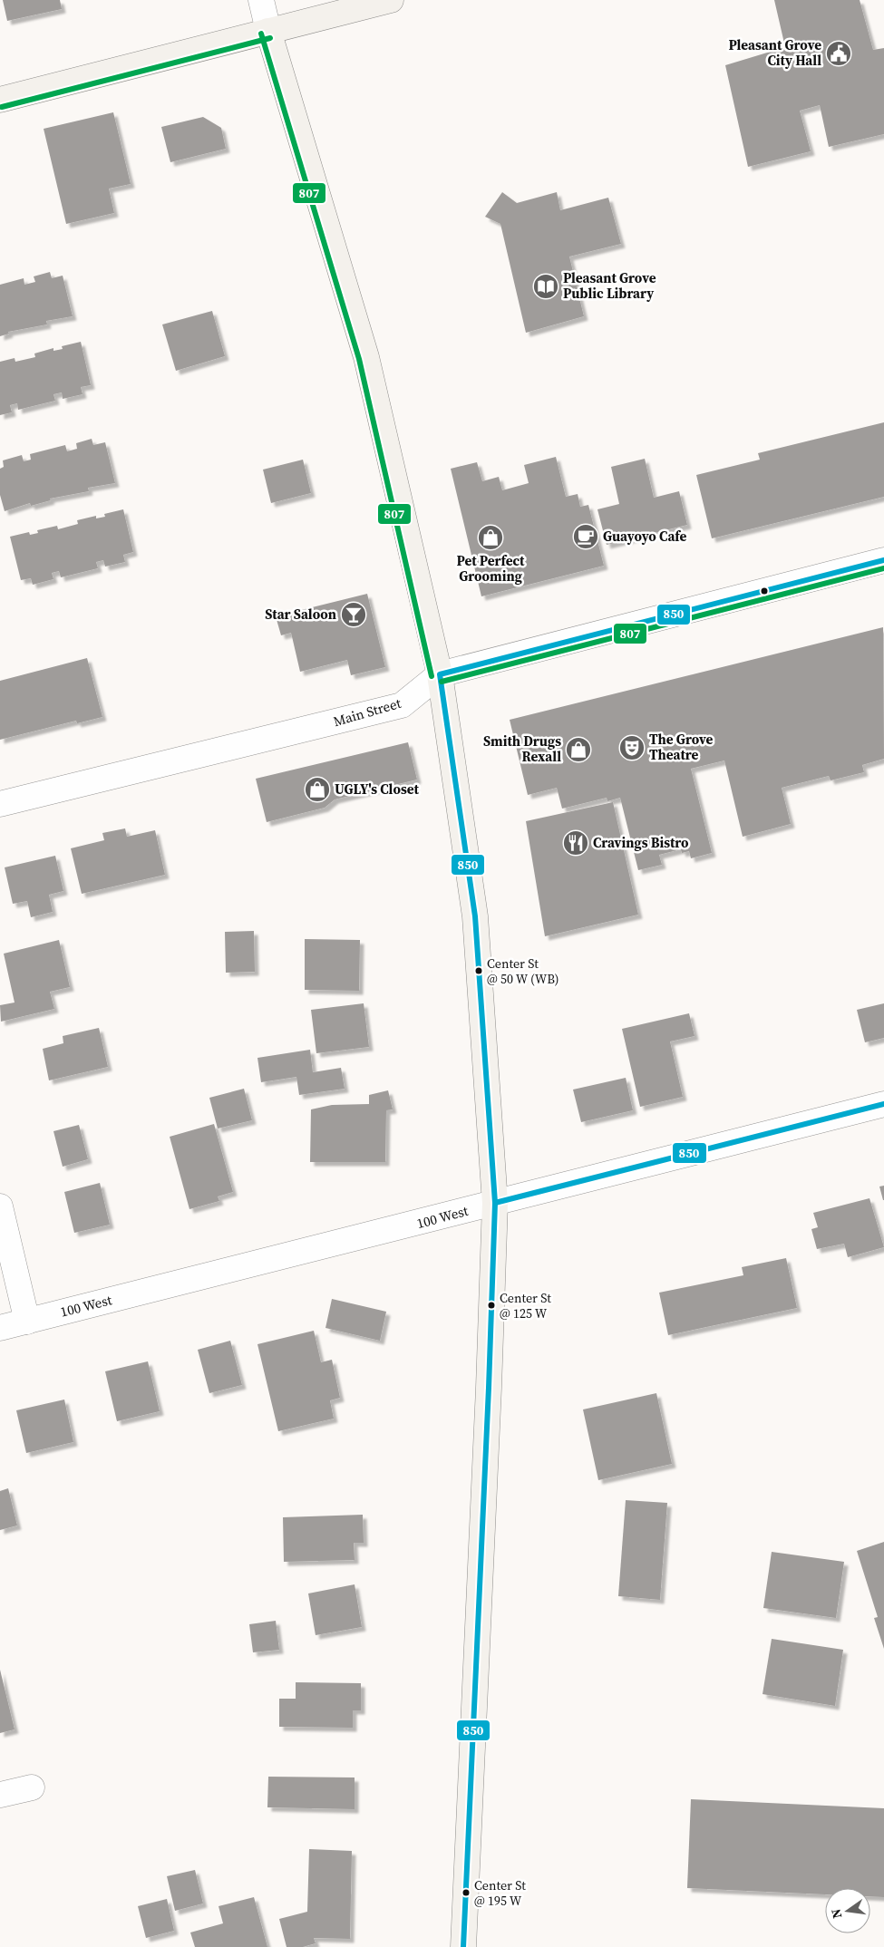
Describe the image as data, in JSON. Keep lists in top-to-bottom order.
{
  "streets": {
    "street": ["Main Street", "100 West"]
  },
  "places": {
    "public building": ["Pleasant Grove City Hall"],
    "library": ["Pleasant Grove Public Library"],
    "cafe": ["Guayoyo Cafe"],
    "shop": ["Pet Perfect Grooming", "Smith Drugs Rexall", "UGLY's Closet"],
    "bar": ["Star Saloon"],
    "theatre": ["The Grove Theatre"],
    "restaurant": ["Cravings Bistro"],
    "other": ["Center St @ 50 W (WB)", "Center St @ 125 W", "Center St @ 195 W"]
  },
  "lines": ["transit line 807", "transit line 850"],
  "north": "left"
}
